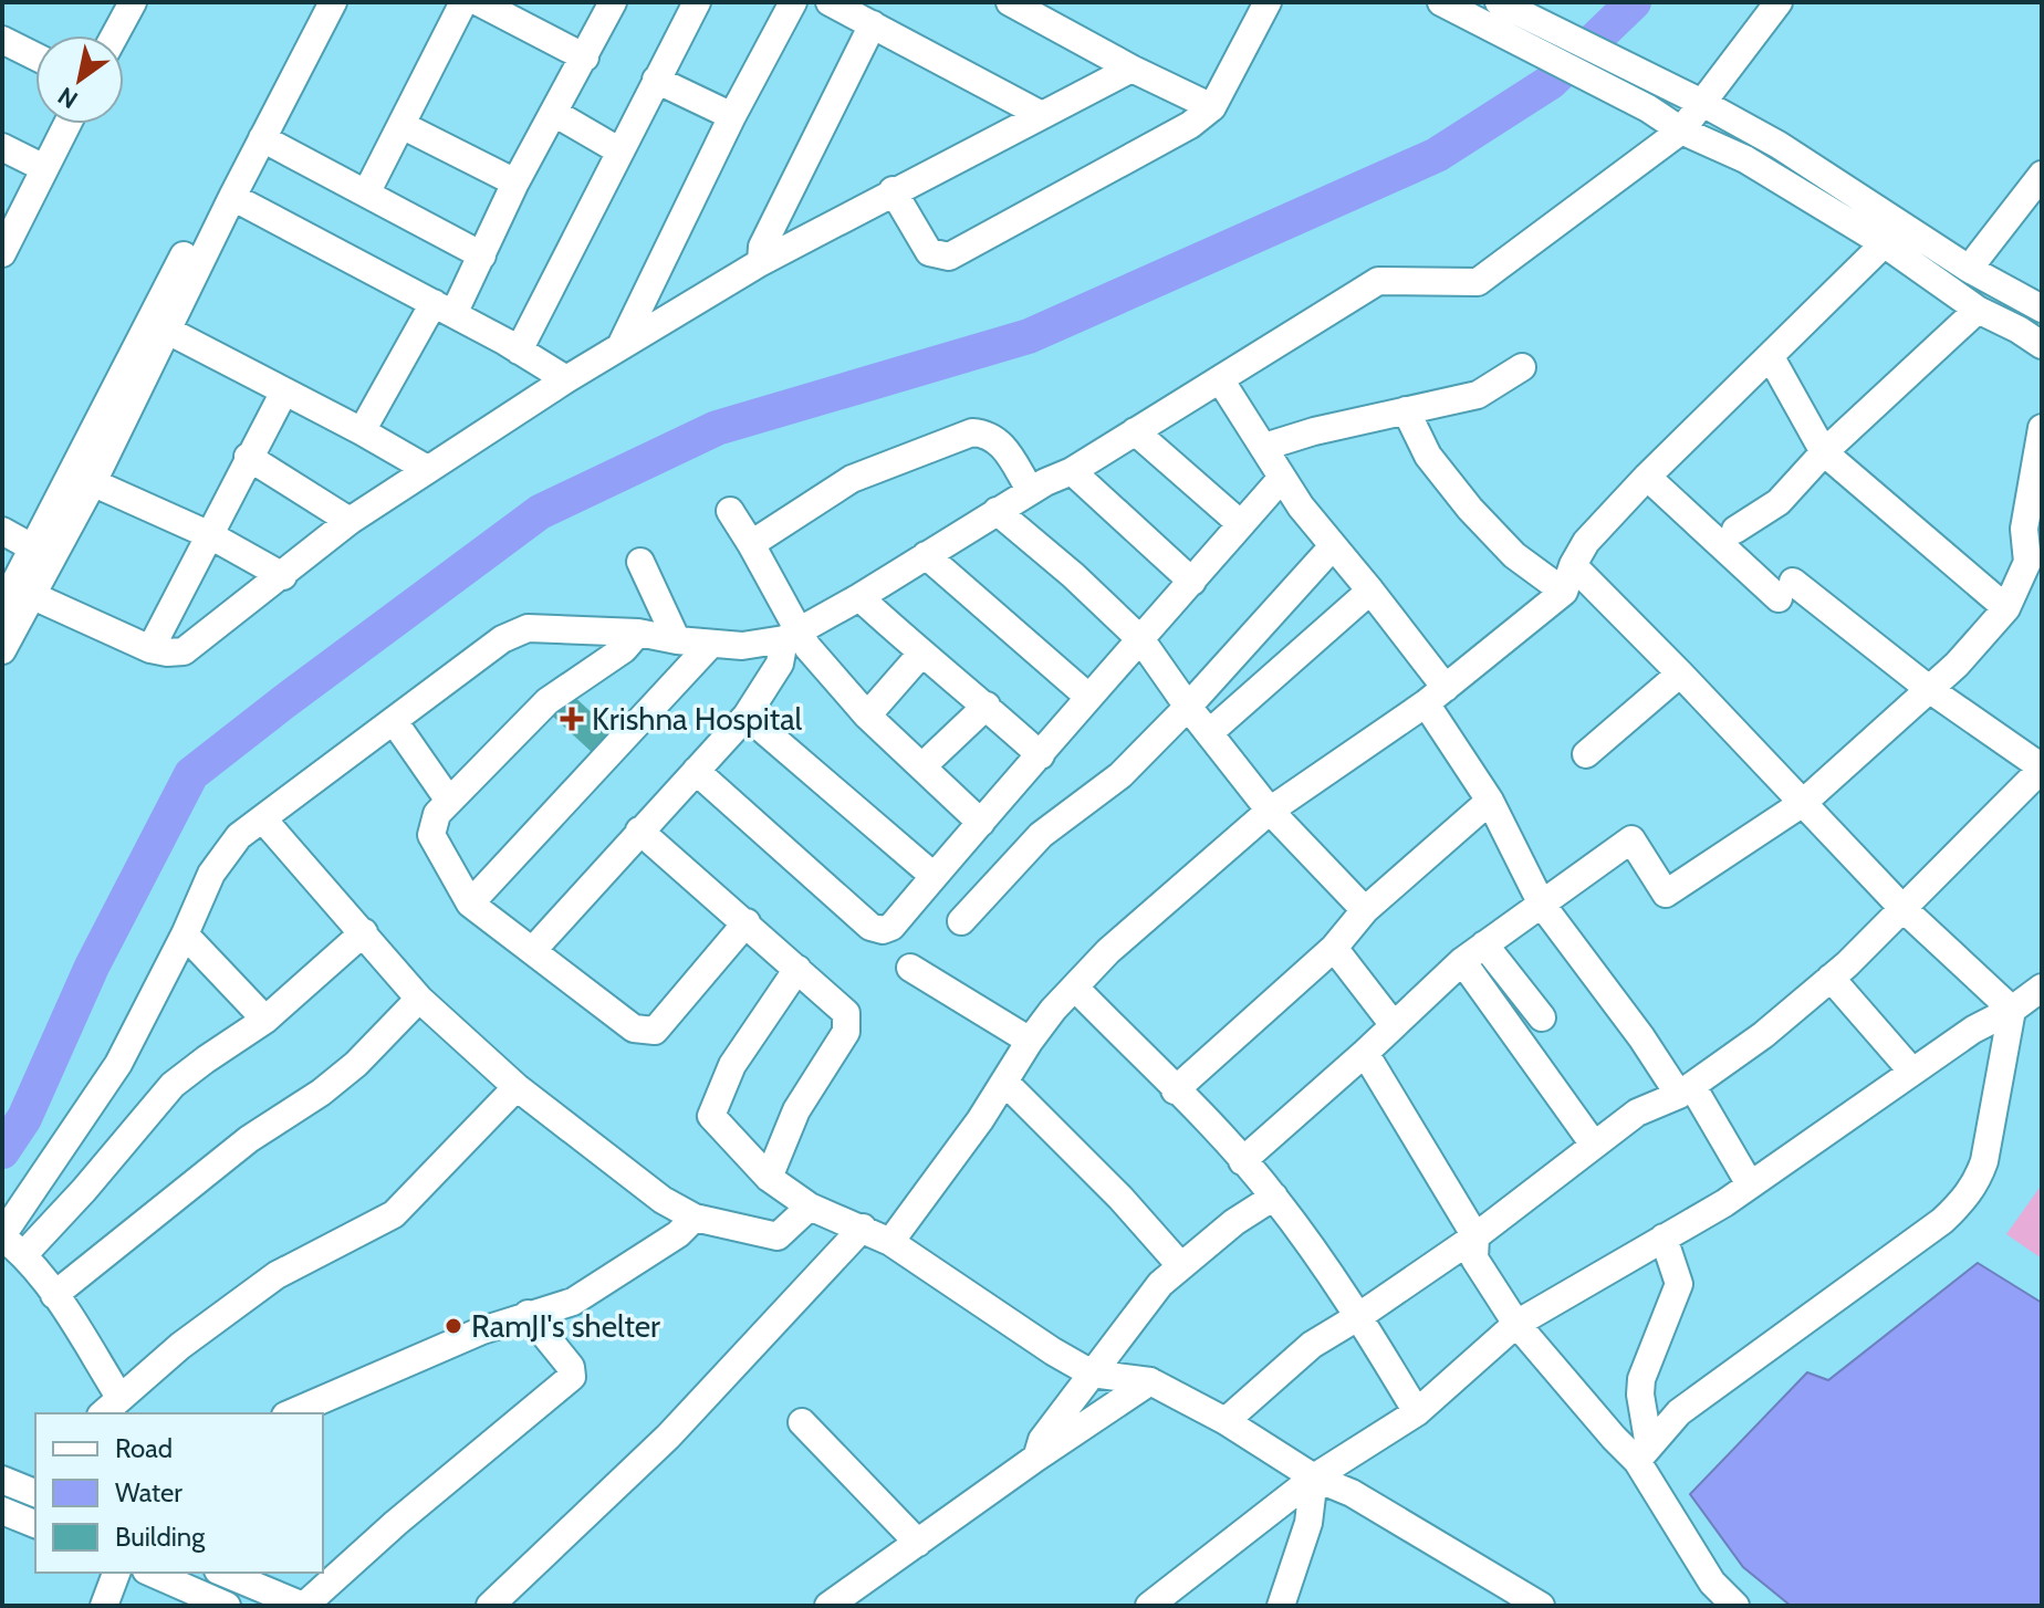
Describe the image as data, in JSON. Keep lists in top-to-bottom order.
{
  "places": {
    "health": ["Krishna Hospital"],
    "other": ["RamJI's shelter"]
  },
  "legend": ["Road", "Water", "Building"],
  "north": "bottom left"
}
